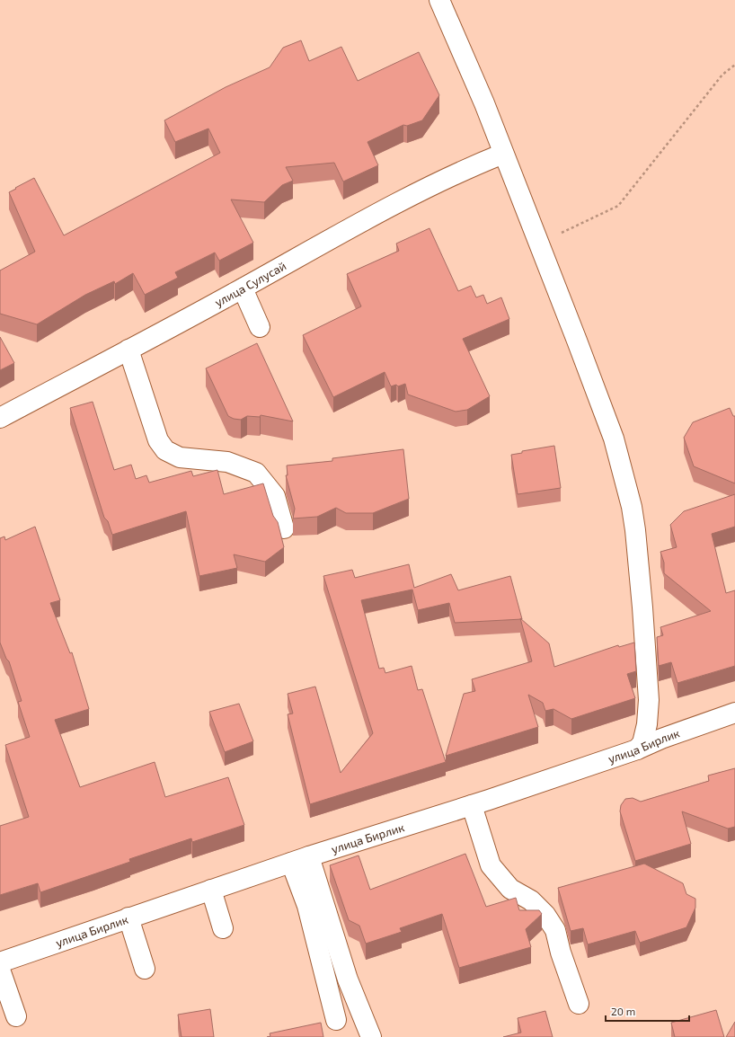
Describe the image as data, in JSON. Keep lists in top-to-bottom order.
{
  "streets": {
    "street": ["улица Сулусай", "улица Бирлик"]
  },
  "scale_bar": "20 m"
}
